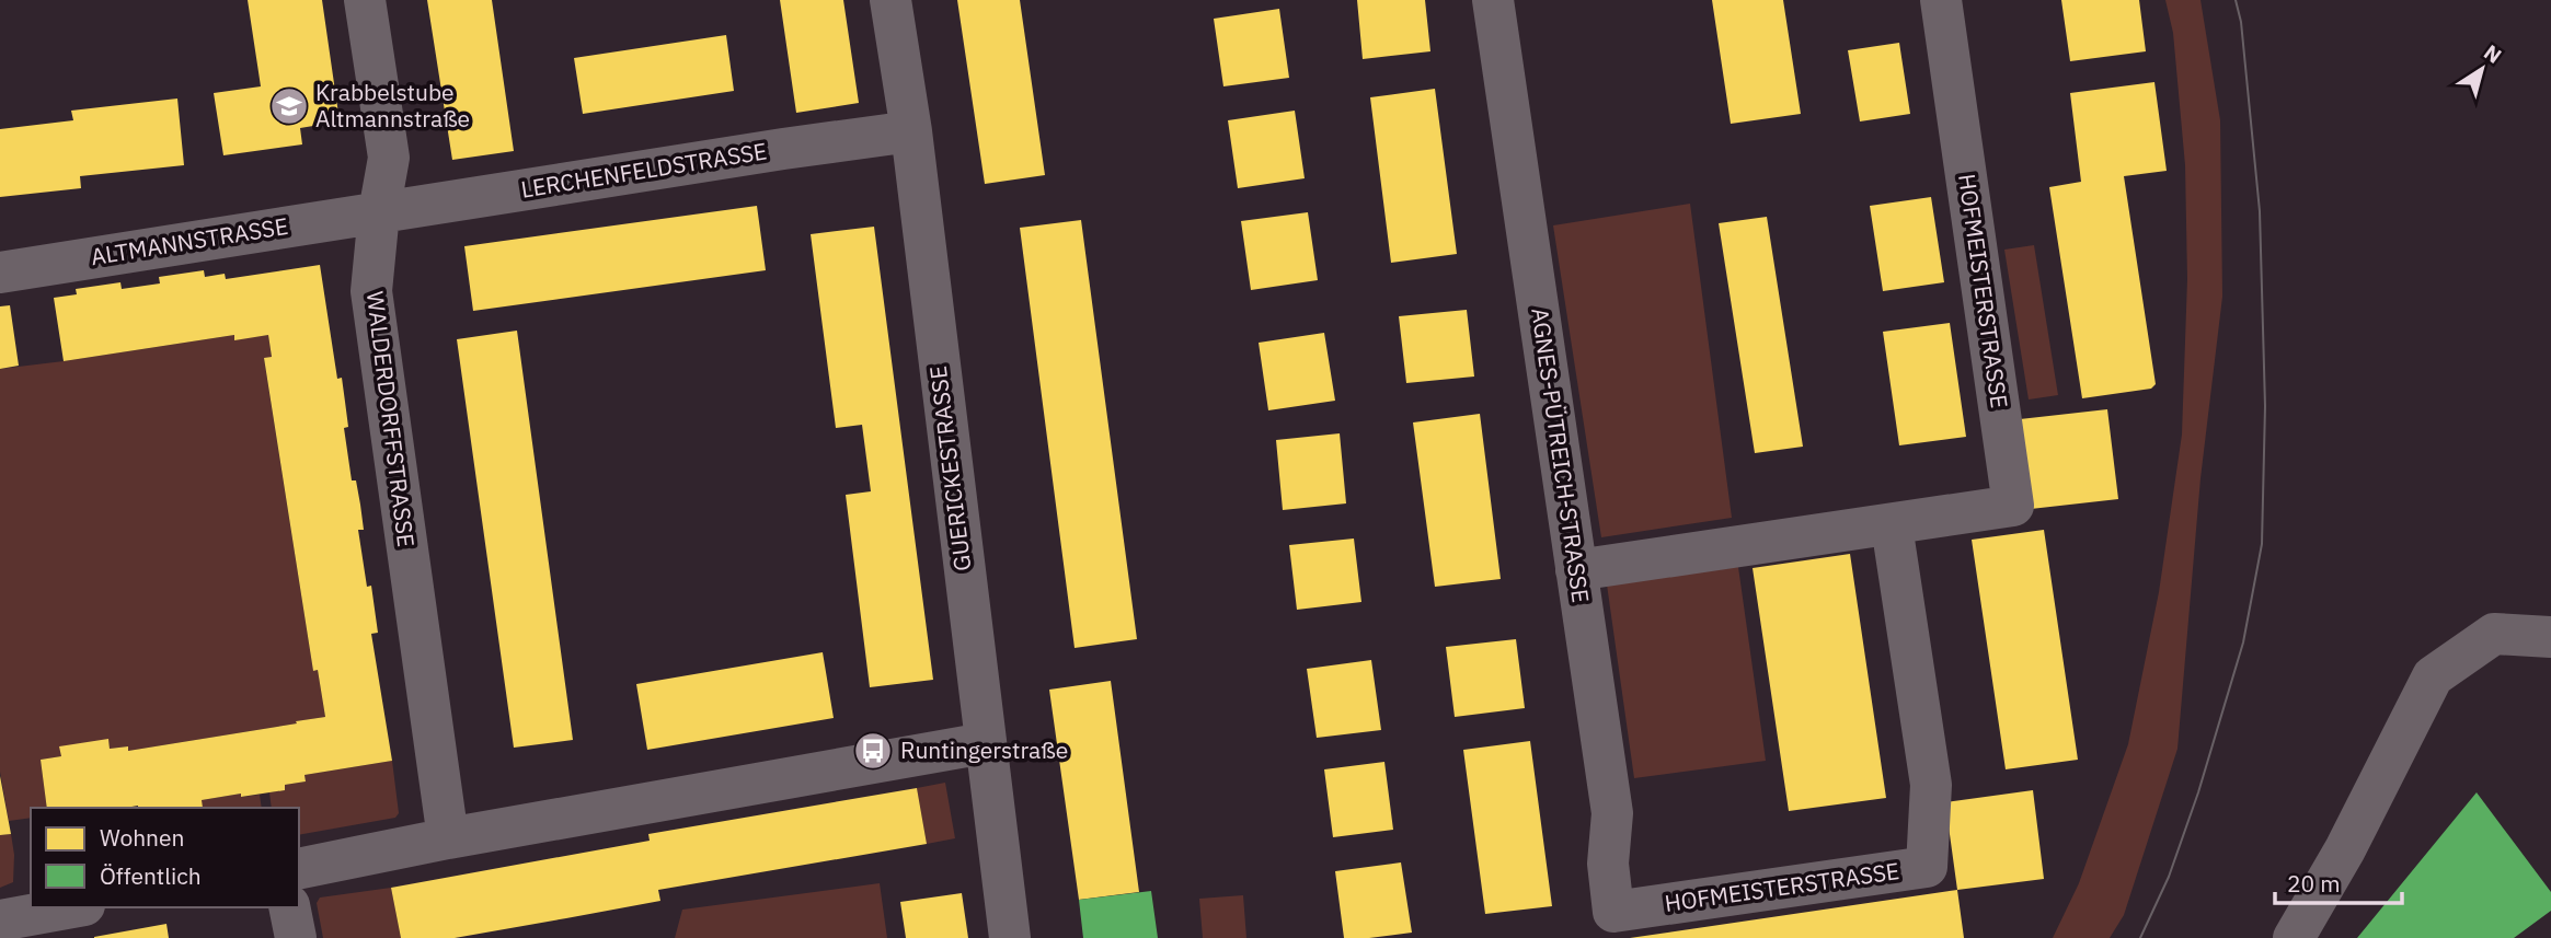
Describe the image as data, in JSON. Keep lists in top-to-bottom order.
{
  "streets": {
    "street": [
      "LERCHENFELDSTRASSE",
      "ALTMANNSTRASSE",
      "HOFMEISTERSTRASSE",
      "WALDERDORFFSTRASSE",
      "AGNES-PÜTREICH-STRASSE",
      "GUERICKESTRASSE"
    ]
  },
  "crossings": [
    ["LERCHENFELDSTRASSE", "ALTMANNSTRASSE"],
    ["LERCHENFELDSTRASSE", "WALDERDORFFSTRASSE"],
    ["LERCHENFELDSTRASSE", "GUERICKESTRASSE"],
    ["ALTMANNSTRASSE", "WALDERDORFFSTRASSE"],
    ["HOFMEISTERSTRASSE", "AGNES-PÜTREICH-STRASSE"]
  ],
  "places": {
    "school or university": ["Krabbelstube Altmannstraße"],
    "bus stop": ["Runtingerstraße"]
  },
  "legend": ["Wohnen", "Öffentlich"],
  "scale_bar": "20 m",
  "north": "top right"
}
